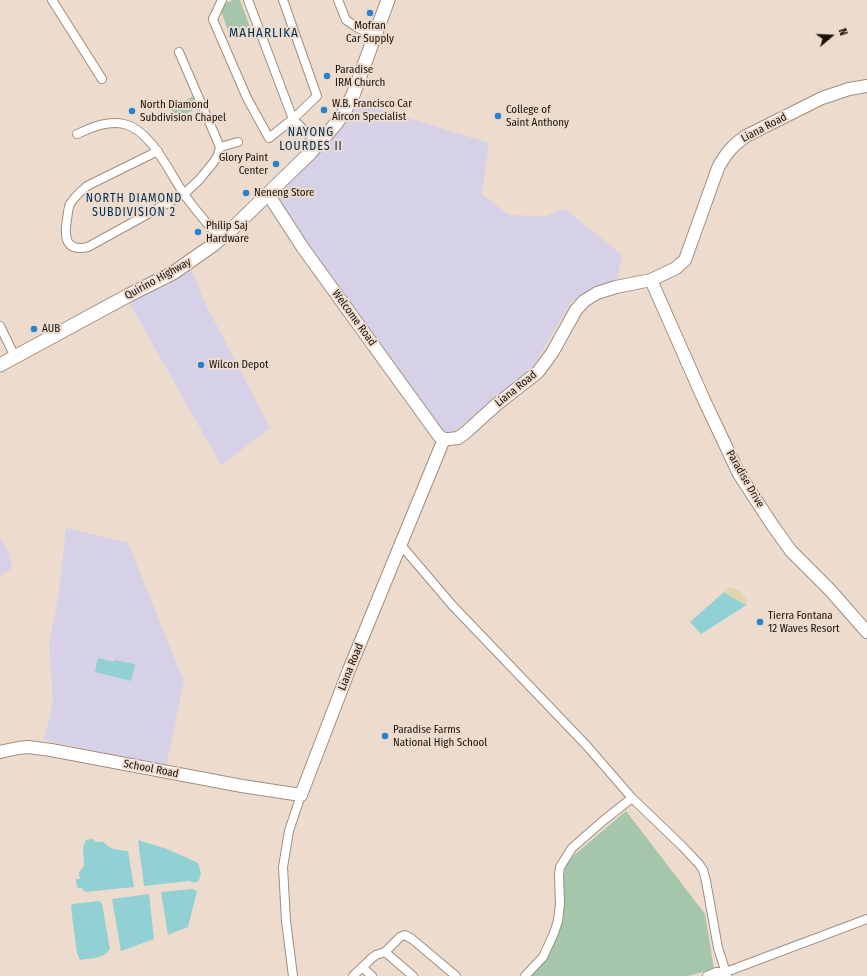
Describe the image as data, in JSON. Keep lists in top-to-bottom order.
{
  "streets": {
    "main road": ["Quirino Highway"],
    "street": [
      "Liana Road",
      "Welcome Road",
      "Paradise Drive",
      "School Road"
    ]
  },
  "crossings": [
    ["Liana Road", "Welcome Road"],
    ["Liana Road", "Paradise Drive"],
    ["Liana Road", "School Road"],
    ["Quirino Highway", "Welcome Road"]
  ],
  "districts": ["MAHARLIKA", "NAYONG LOURDES II", "NORTH DIAMOND SUBDIVISION 2"],
  "places": [
    "Mofran Car Supply",
    "Paradise IRM Church",
    "W.B. Francisco Car Aircon Specialist",
    "North Diamond Subdivision Chapel",
    "College of Saint Anthony",
    "Glory Paint Center",
    "Neneng Store",
    "Philip Saj Hardware",
    "AUB",
    "Wilcon Depot",
    "Tierra Fontana 12 Waves Resort",
    "Paradise Farms National High School"
  ],
  "north": "right"
}
